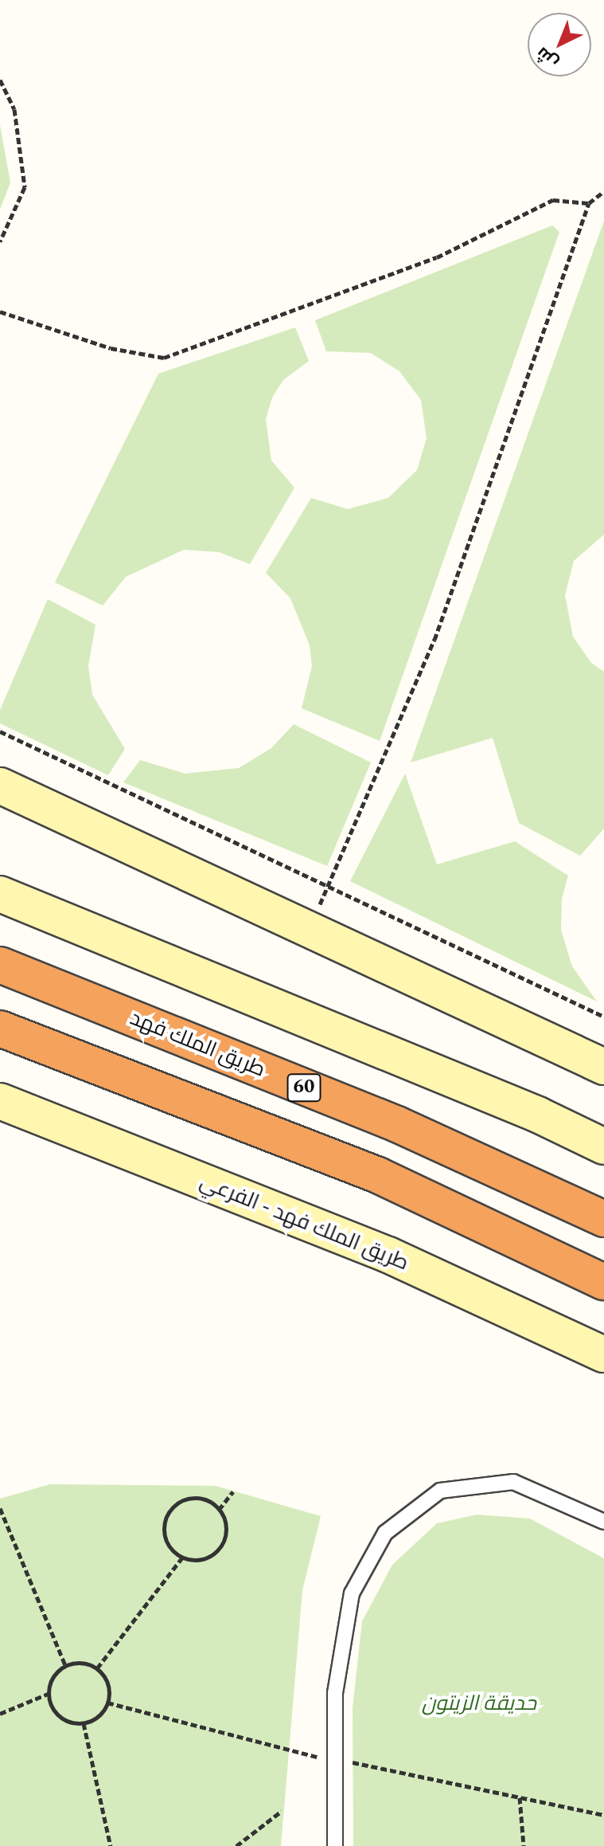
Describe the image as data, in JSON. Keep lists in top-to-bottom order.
{
  "streets": {
    "highway": ["طريق الملك فهد", "60"],
    "main road": ["طريق الملك فهد - الفرعي"]
  },
  "parks": ["حديقة الزيتون"],
  "north": "bottom left"
}
